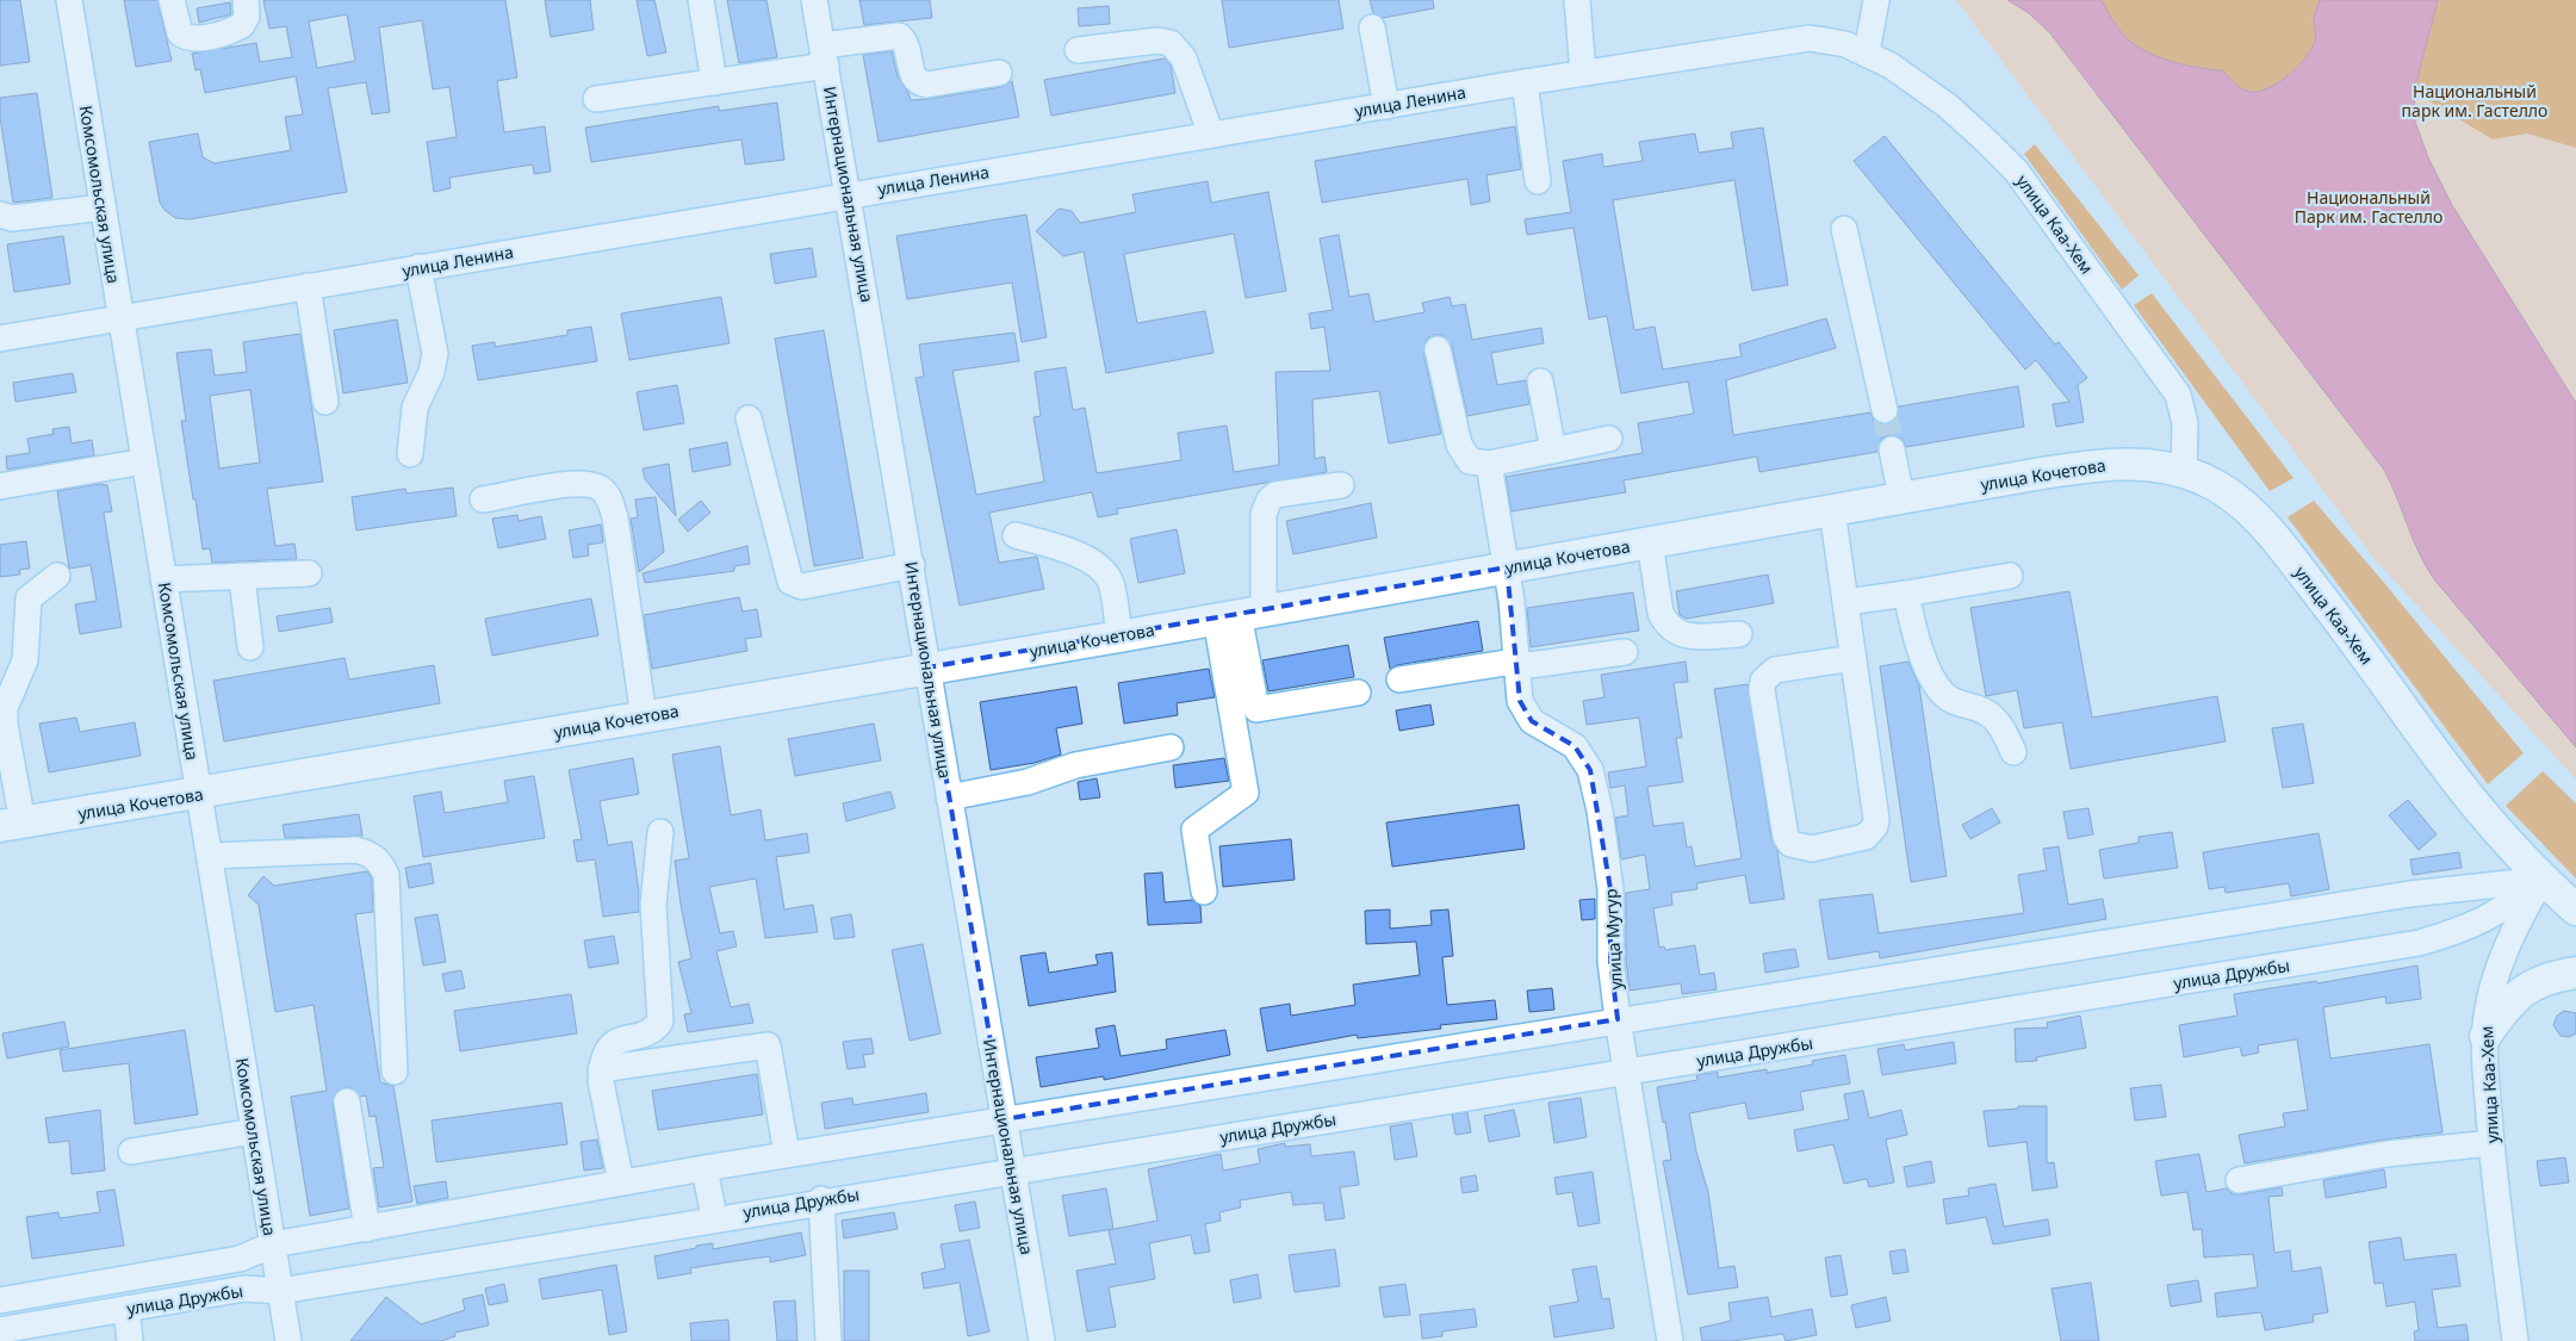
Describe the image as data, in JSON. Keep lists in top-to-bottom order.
{
  "streets": {
    "main road": ["улица Каа-Хем", "улица Кочетова"],
    "street": [
      "улица Ленина",
      "Комсомольская улица",
      "Интернациональная улица",
      "улица Мугур",
      "улица Дружбы"
    ]
  },
  "crossings": [
    ["улица Ленина", "Комсомольская улица"],
    ["улица Ленина", "Интернациональная улица"],
    ["улица Ленина", "улица Каа-Хем"],
    ["Комсомольская улица", "улица Кочетова"],
    ["Комсомольская улица", "улица Дружбы"],
    ["Интернациональная улица", "улица Кочетова"],
    ["Интернациональная улица", "улица Дружбы"],
    ["улица Каа-Хем", "улица Кочетова"],
    ["улица Каа-Хем", "улица Дружбы"],
    ["улица Кочетова", "улица Мугур"],
    ["улица Мугур", "улица Дружбы"]
  ],
  "parks": ["Национальный парк им. Гастелло", "Национальный Парк им. Гастелло"]
}
